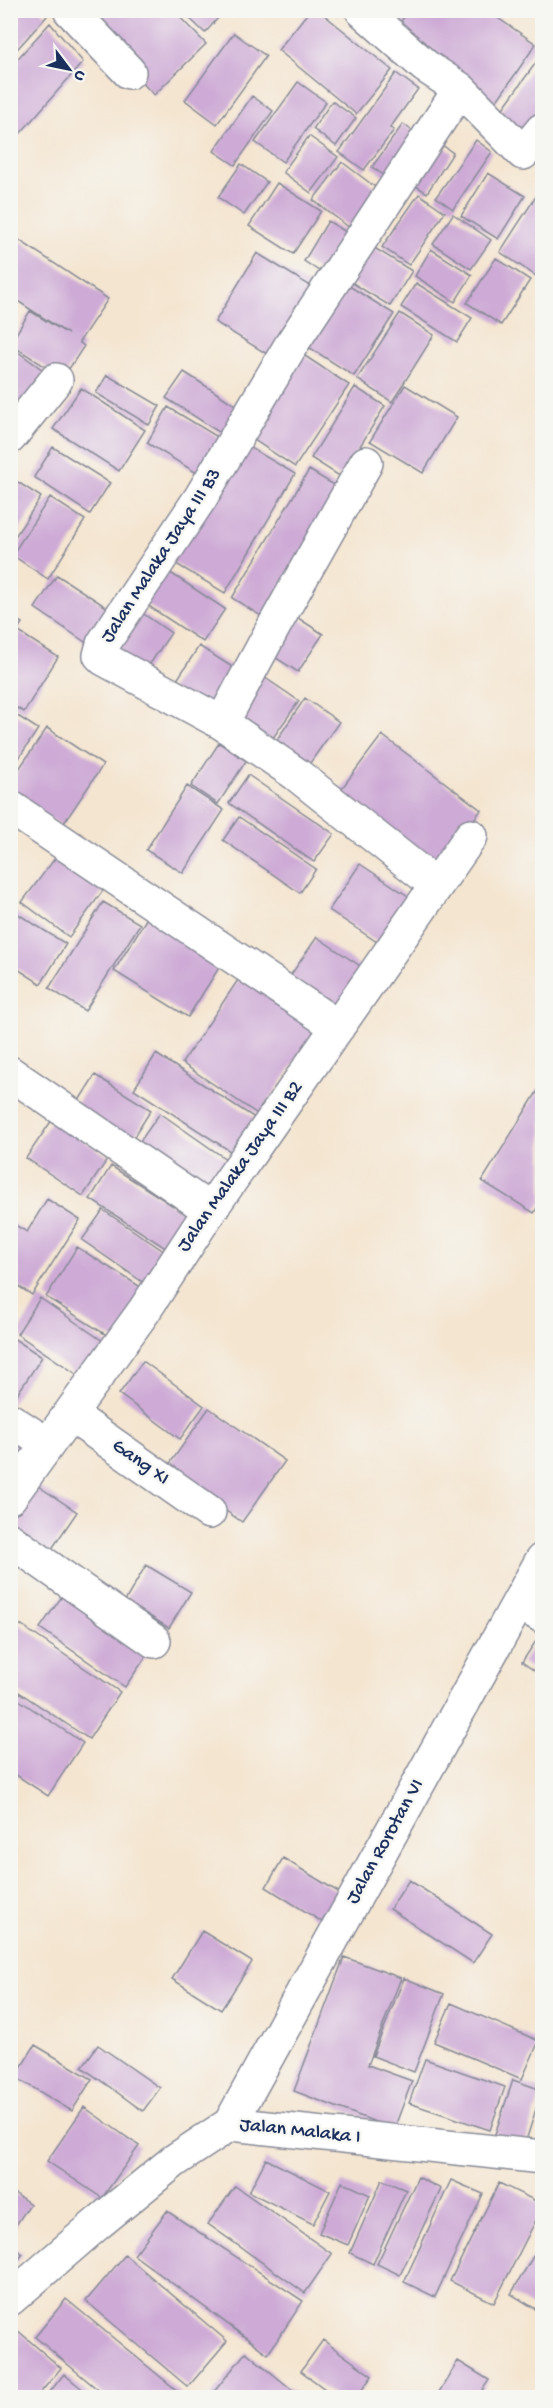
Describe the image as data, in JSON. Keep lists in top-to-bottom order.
{
  "streets": {
    "street": [
      "Jalan Malaka Jaya III B3",
      "Jalan Malaka Jaya III B2",
      "Gang XI",
      "Jalan Rorotan VI",
      "Jalan Malaka I"
    ]
  },
  "crossings": [
    ["Jalan Malaka Jaya III B2", "Gang XI"],
    ["Jalan Rorotan VI", "Jalan Malaka I"]
  ],
  "north": "bottom right"
}
